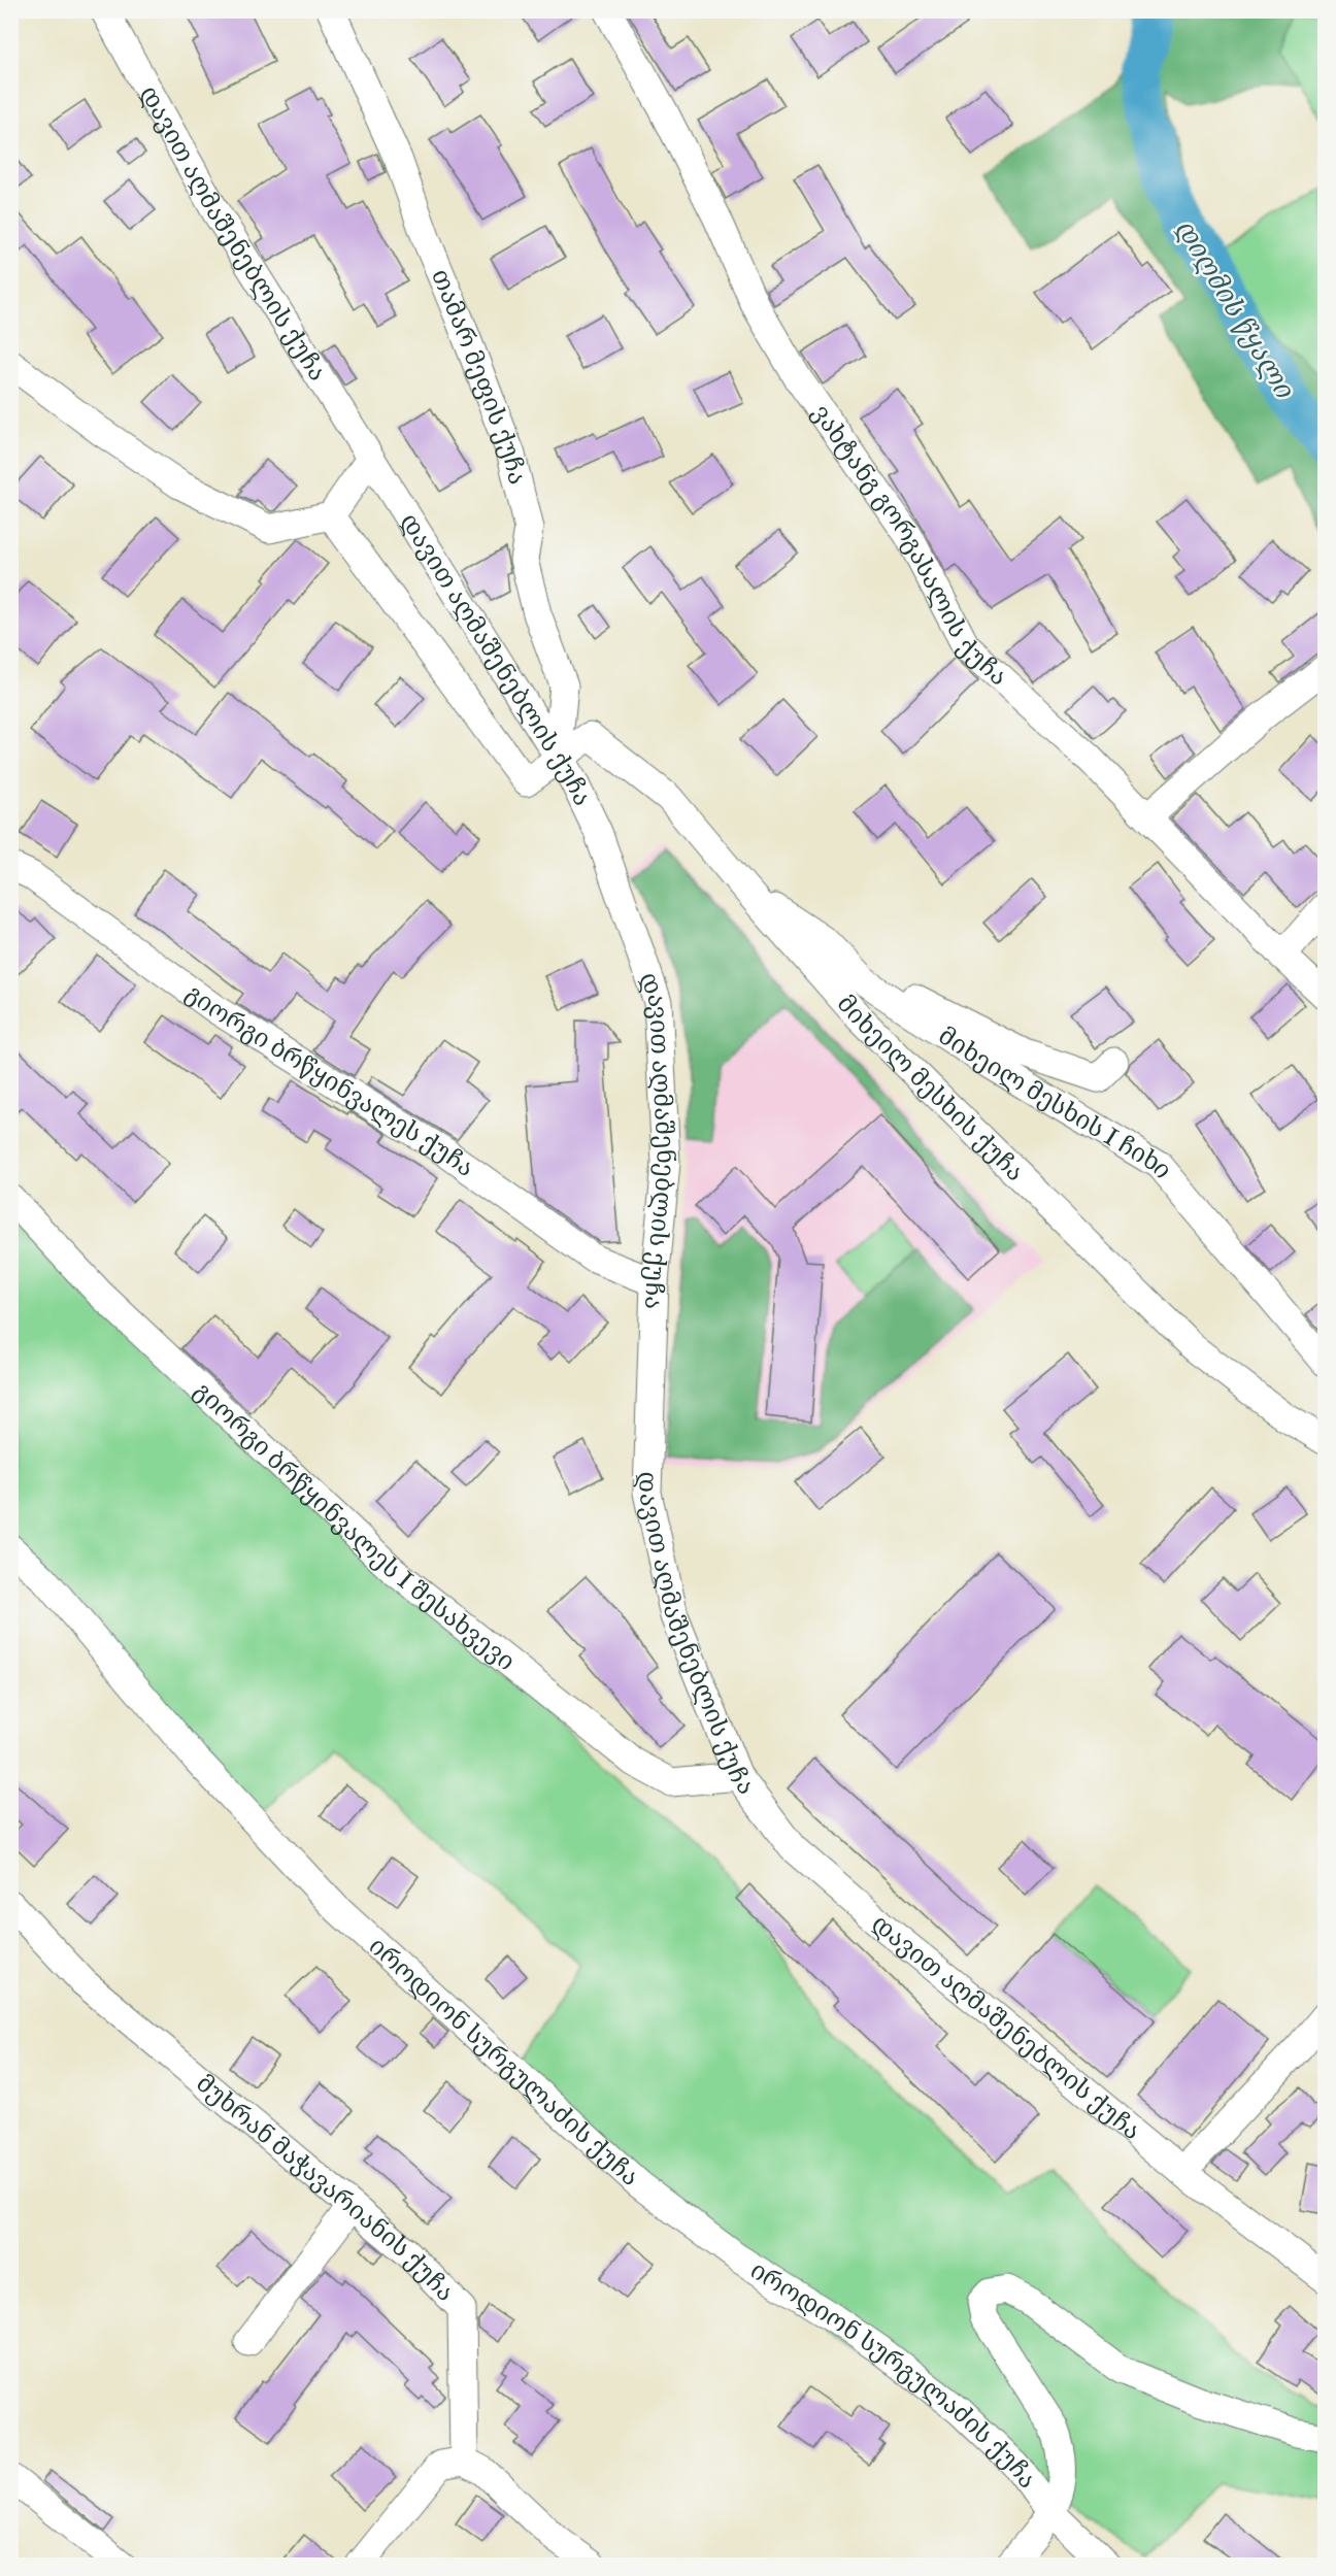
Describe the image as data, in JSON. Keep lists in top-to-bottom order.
{
  "streets": {
    "street": [
      "დავით აღმაშენებლის ქუჩა",
      "თამარ მეფის ქუჩა",
      "ვახტანგ გორგასალის ქუჩა",
      "გიორგი ბრწყინვალეს ქუჩა",
      "მიხეილ მესხის ქუჩა",
      "მიხეილ მესხის I ჩიხი",
      "გიორგი ბრწყინვალეს I შესახვევი",
      "იროდიონ სურგულაძის ქუჩა",
      "მუხრან მაჭავარიანის ქუჩა"
    ]
  },
  "crossings": [
    ["დავით აღმაშენებლის ქუჩა", "თამარ მეფის ქუჩა"],
    ["დავით აღმაშენებლის ქუჩა", "გიორგი ბრწყინვალეს ქუჩა"],
    ["დავით აღმაშენებლის ქუჩა", "მიხეილ მესხის ქუჩა"],
    ["დავით აღმაშენებლის ქუჩა", "გიორგი ბრწყინვალეს I შესახვევი"],
    ["თამარ მეფის ქუჩა", "მიხეილ მესხის ქუჩა"],
    ["მიხეილ მესხის ქუჩა", "მიხეილ მესხის I ჩიხი"]
  ],
  "water": ["დიღმის წყალი"]
}
